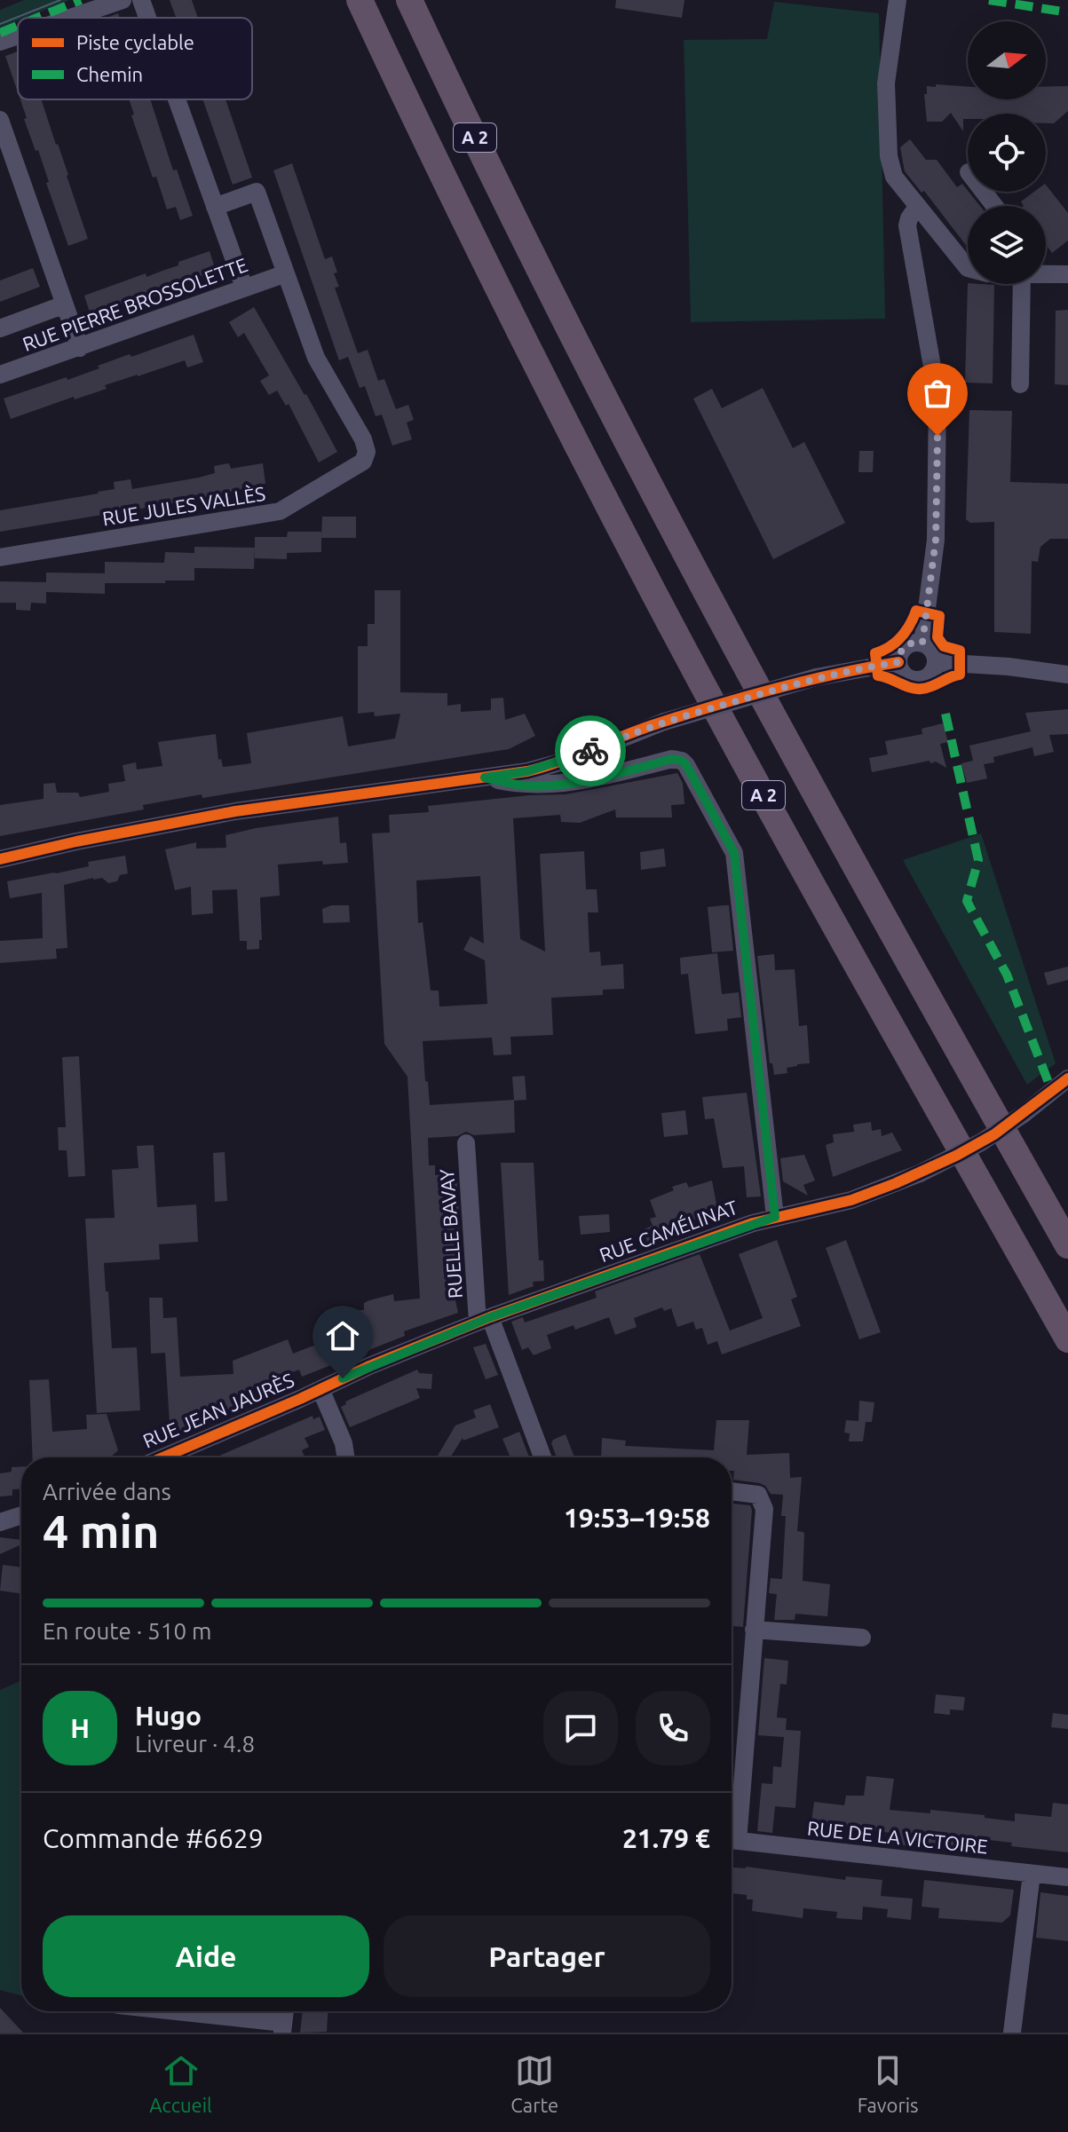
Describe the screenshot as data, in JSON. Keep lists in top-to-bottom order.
{
  "streets": {
    "highway": ["A 2"],
    "street": [
      "RUE PIERRE BROSSOLETTE",
      "RUE JULES VALLÈS",
      "RUE CAMÉLINAT",
      "RUELLE BAVAY",
      "RUE JEAN JAURÈS",
      "RUE DE LA VICTOIRE"
    ]
  },
  "crossings": [
    ["RUE PIERRE BROSSOLETTE", "RUE JULES VALLÈS"],
    ["RUE CAMÉLINAT", "RUELLE BAVAY"],
    ["RUE CAMÉLINAT", "RUE JEAN JAURÈS"]
  ],
  "legend": ["Piste cyclable", "Chemin"],
  "north": "right",
  "page": {
    "heading": ["4 min", "Arrivée dans", "19:53–19:58"],
    "panel": [
      "Hugo",
      "Livreur · 4.8",
      "Commande #6629",
      "21.79 €"
    ],
    "bar": "En route · 510 m",
    "round": "H",
    "buttons": ["Aide", "Partager"],
    "tabs": ["Accueil", "Carte", "Favoris"]
  }
}
